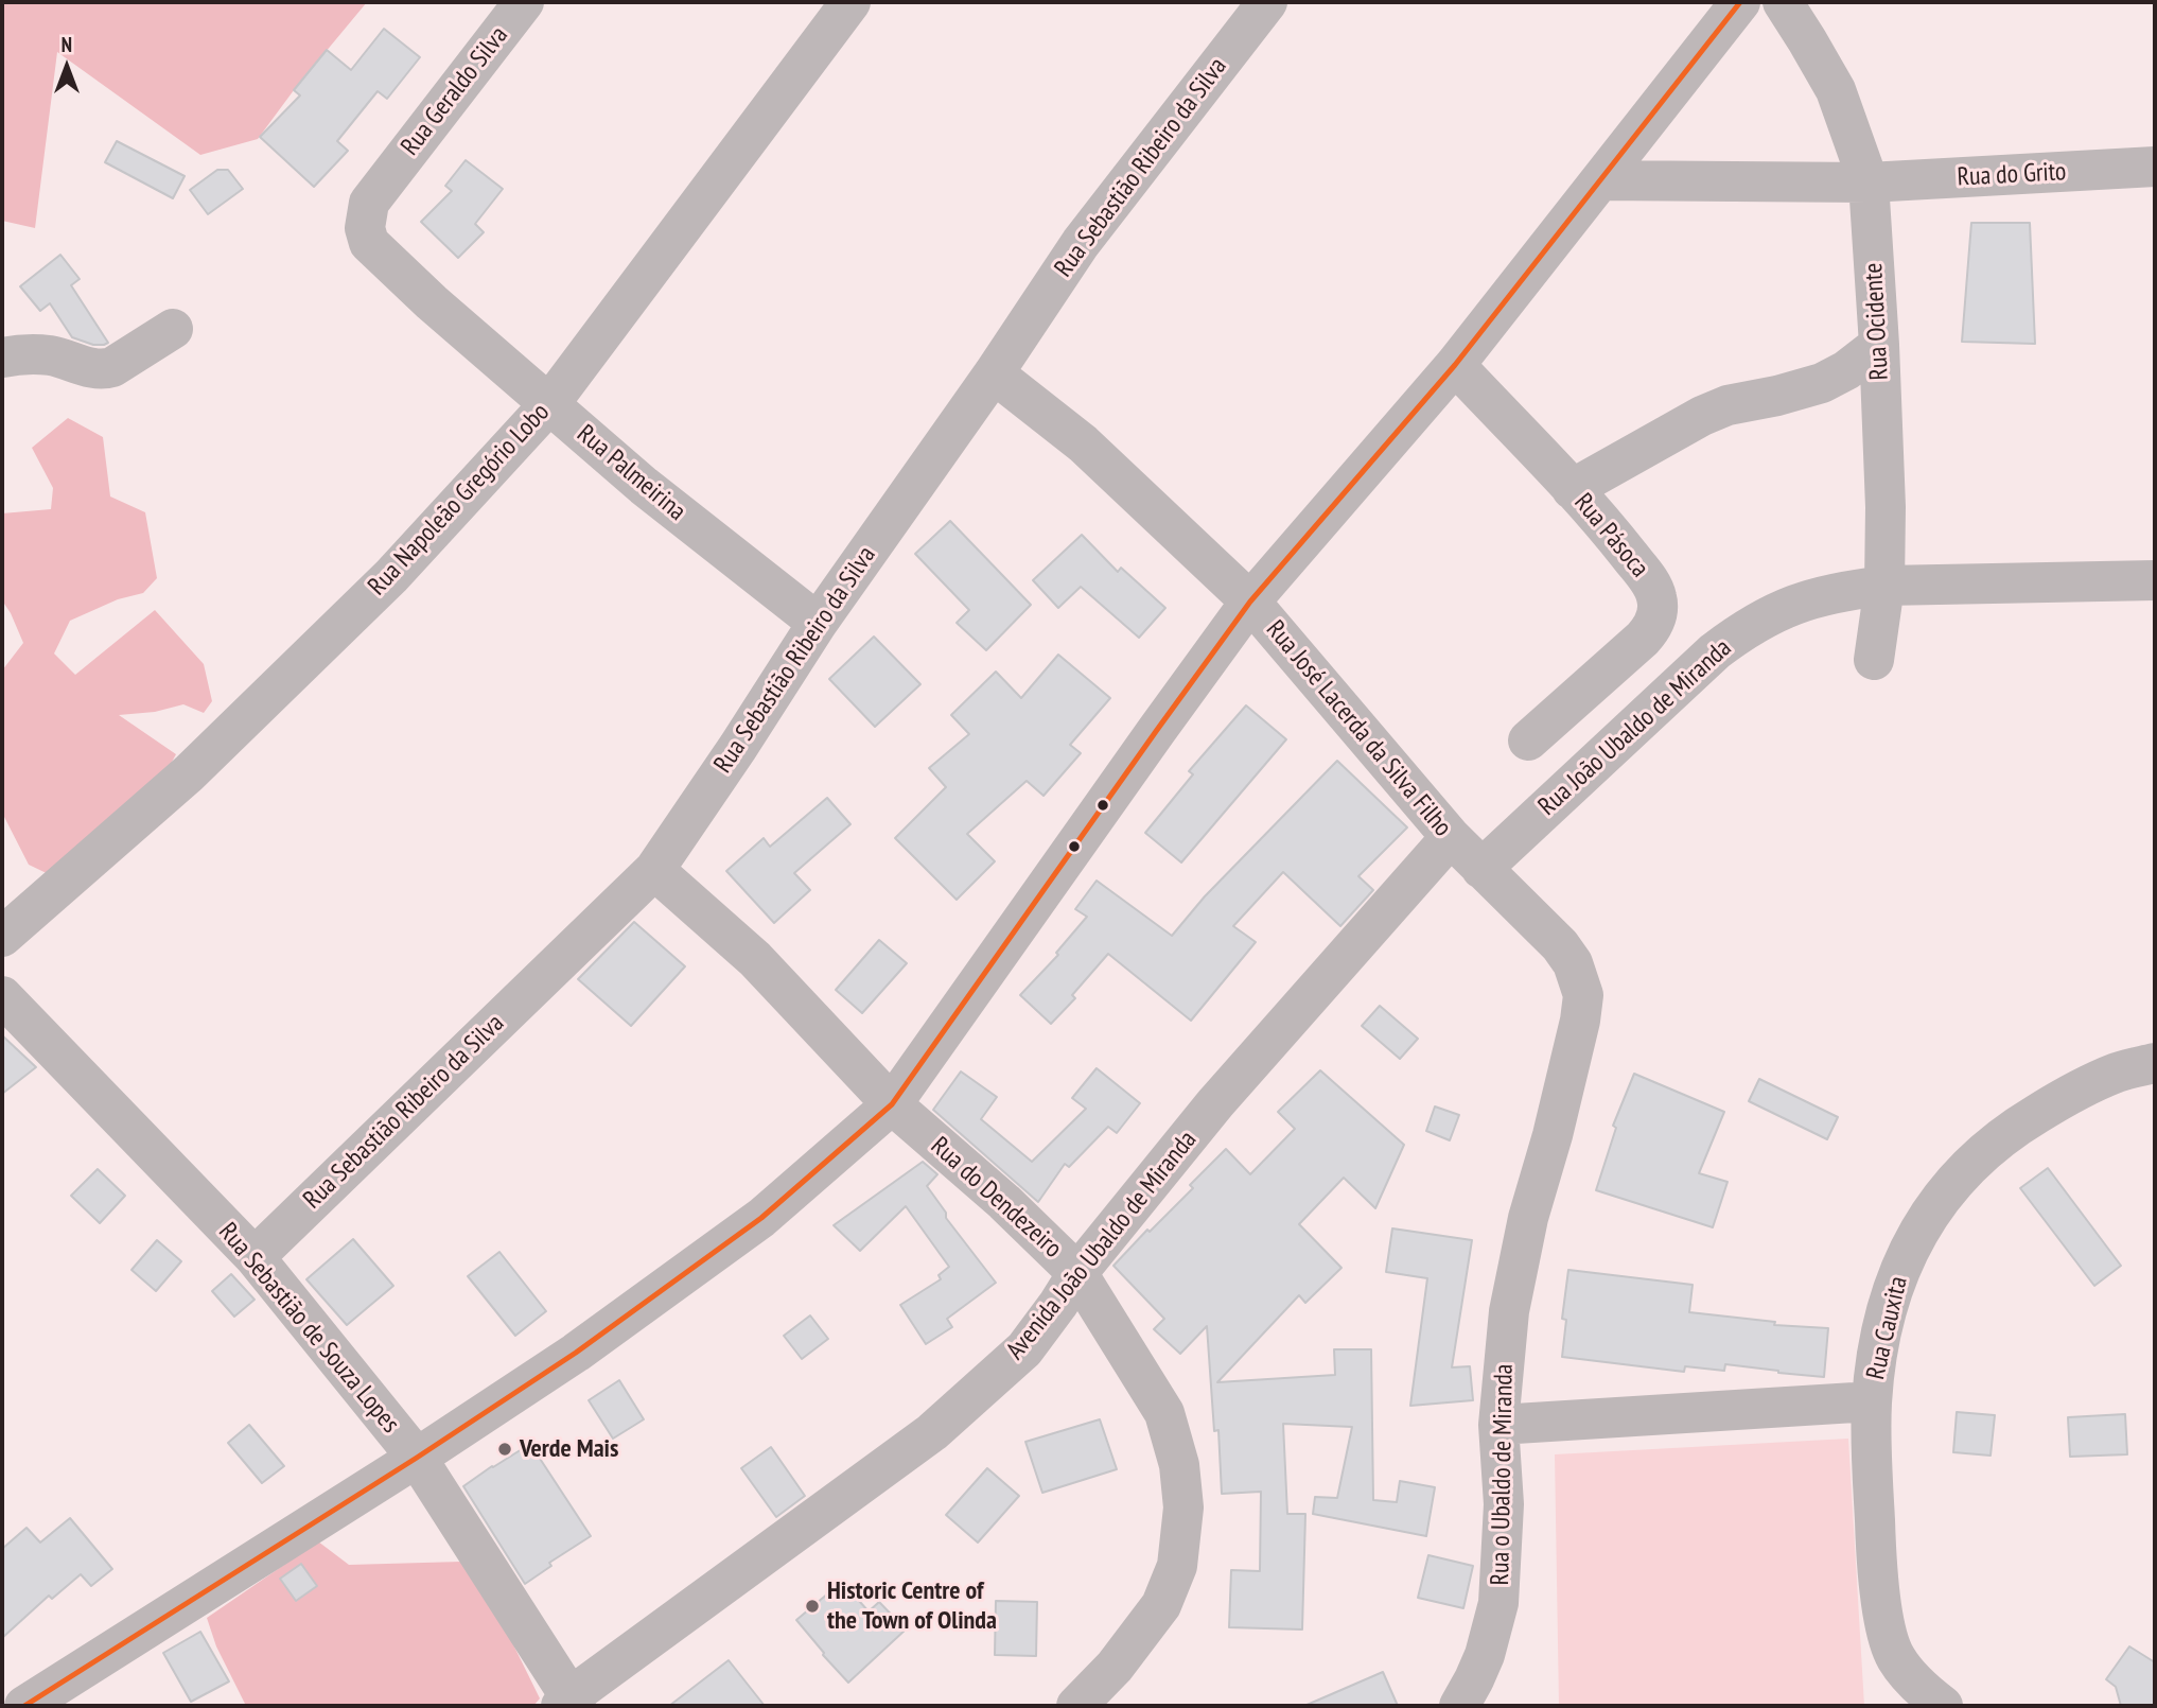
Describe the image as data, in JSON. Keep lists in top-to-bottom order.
{
  "streets": {
    "street": [
      "Rua Geraldo Silva",
      "Rua Sebastião Ribeiro da Silva",
      "Rua do Grito",
      "Rua Ocidente",
      "Rua Palmeirina",
      "Rua Napoleão Gregório Lobo",
      "Rua Pásoca",
      "Rua João Ubaldo de Miranda",
      "Rua José Lacerda da Silva Filho",
      "Rua do Dendezeiro",
      "Avenida João Ubaldo de Miranda",
      "Rua Sebastião de Souza Lopes",
      "Rua Cauxita",
      "Rua o Ubaldo de Miranda"
    ]
  },
  "crossings": [
    ["Rua Geraldo Silva", "Rua Palmeirina"],
    ["Rua Sebastião Ribeiro da Silva", "Rua Palmeirina"],
    ["Rua Sebastião Ribeiro da Silva", "Rua José Lacerda da Silva Filho"],
    ["Rua Sebastião Ribeiro da Silva", "Rua do Dendezeiro"],
    ["Rua Sebastião Ribeiro da Silva", "Rua Sebastião de Souza Lopes"],
    ["Rua do Grito", "Rua Ocidente"],
    ["Rua Ocidente", "Rua João Ubaldo de Miranda"],
    ["Rua Palmeirina", "Rua Napoleão Gregório Lobo"],
    ["Rua João Ubaldo de Miranda", "Rua José Lacerda da Silva Filho"],
    ["Rua José Lacerda da Silva Filho", "Avenida João Ubaldo de Miranda"],
    ["Rua José Lacerda da Silva Filho", "Rua o Ubaldo de Miranda"],
    ["Rua do Dendezeiro", "Avenida João Ubaldo de Miranda"],
    ["Avenida João Ubaldo de Miranda", "Rua Sebastião de Souza Lopes"]
  ],
  "places": ["Verde Mais", "Historic Centre of the Town of Olinda"],
  "north": "top"
}
